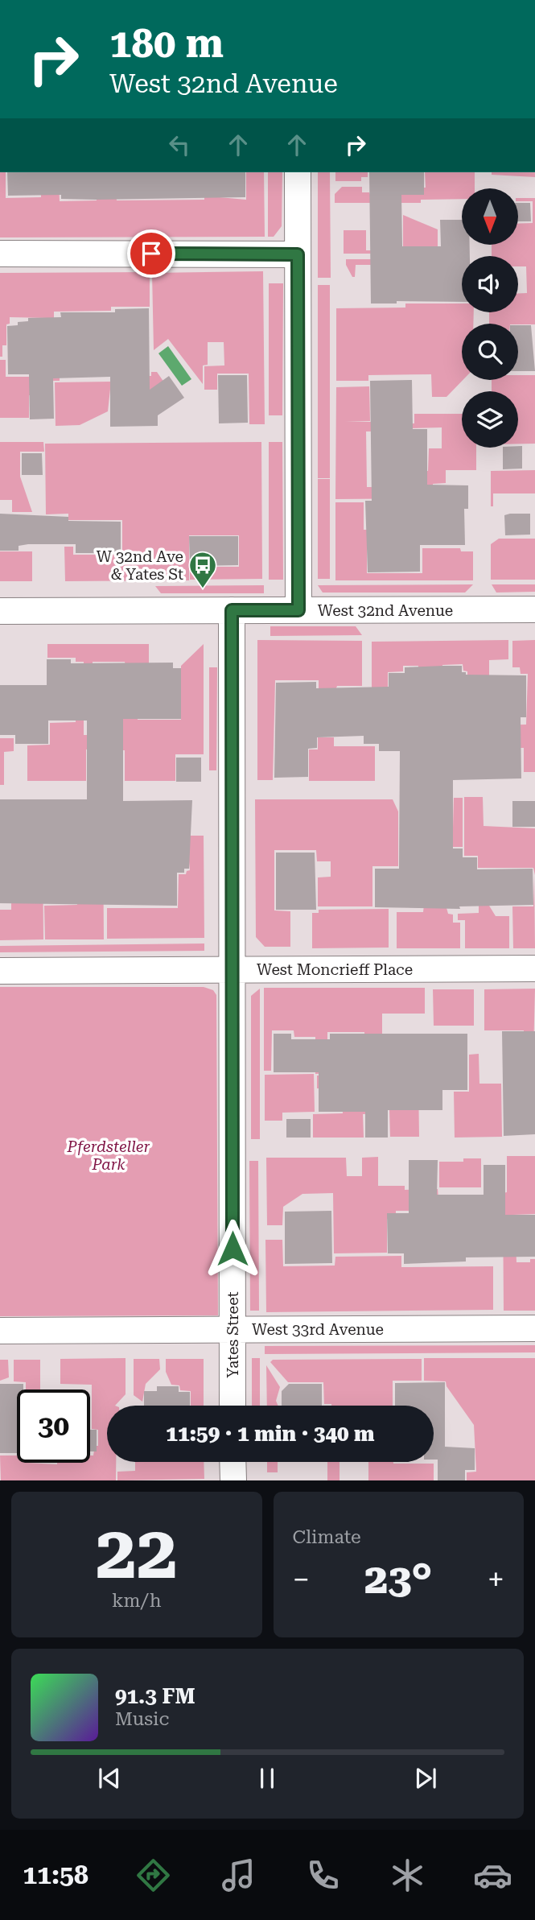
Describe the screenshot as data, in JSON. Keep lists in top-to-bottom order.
{
  "streets": {
    "street": [
      "West 32nd Avenue",
      "West Moncrieff Place",
      "West 33rd Avenue",
      "Yates Street"
    ]
  },
  "crossings": [
    ["West 32nd Avenue", "Yates Street"],
    ["West Moncrieff Place", "Yates Street"],
    ["West 33rd Avenue", "Yates Street"]
  ],
  "parks": ["Pferdsteller Park"],
  "places": {
    "bus stop": ["W 32nd Ave & Yates St"]
  },
  "north": "bottom",
  "page": {
    "turn": ["180 m", "West 32nd Avenue"],
    "limit": "30",
    "trip": "11:59 · 1 min · 340 m",
    "tile": [
      ["22", "km/h"],
      "Climate"
    ],
    "heat": ["−", "23°", "+"],
    "song": ["91.3 FM", "Music"],
    "tabs": "11:58"
  }
}
